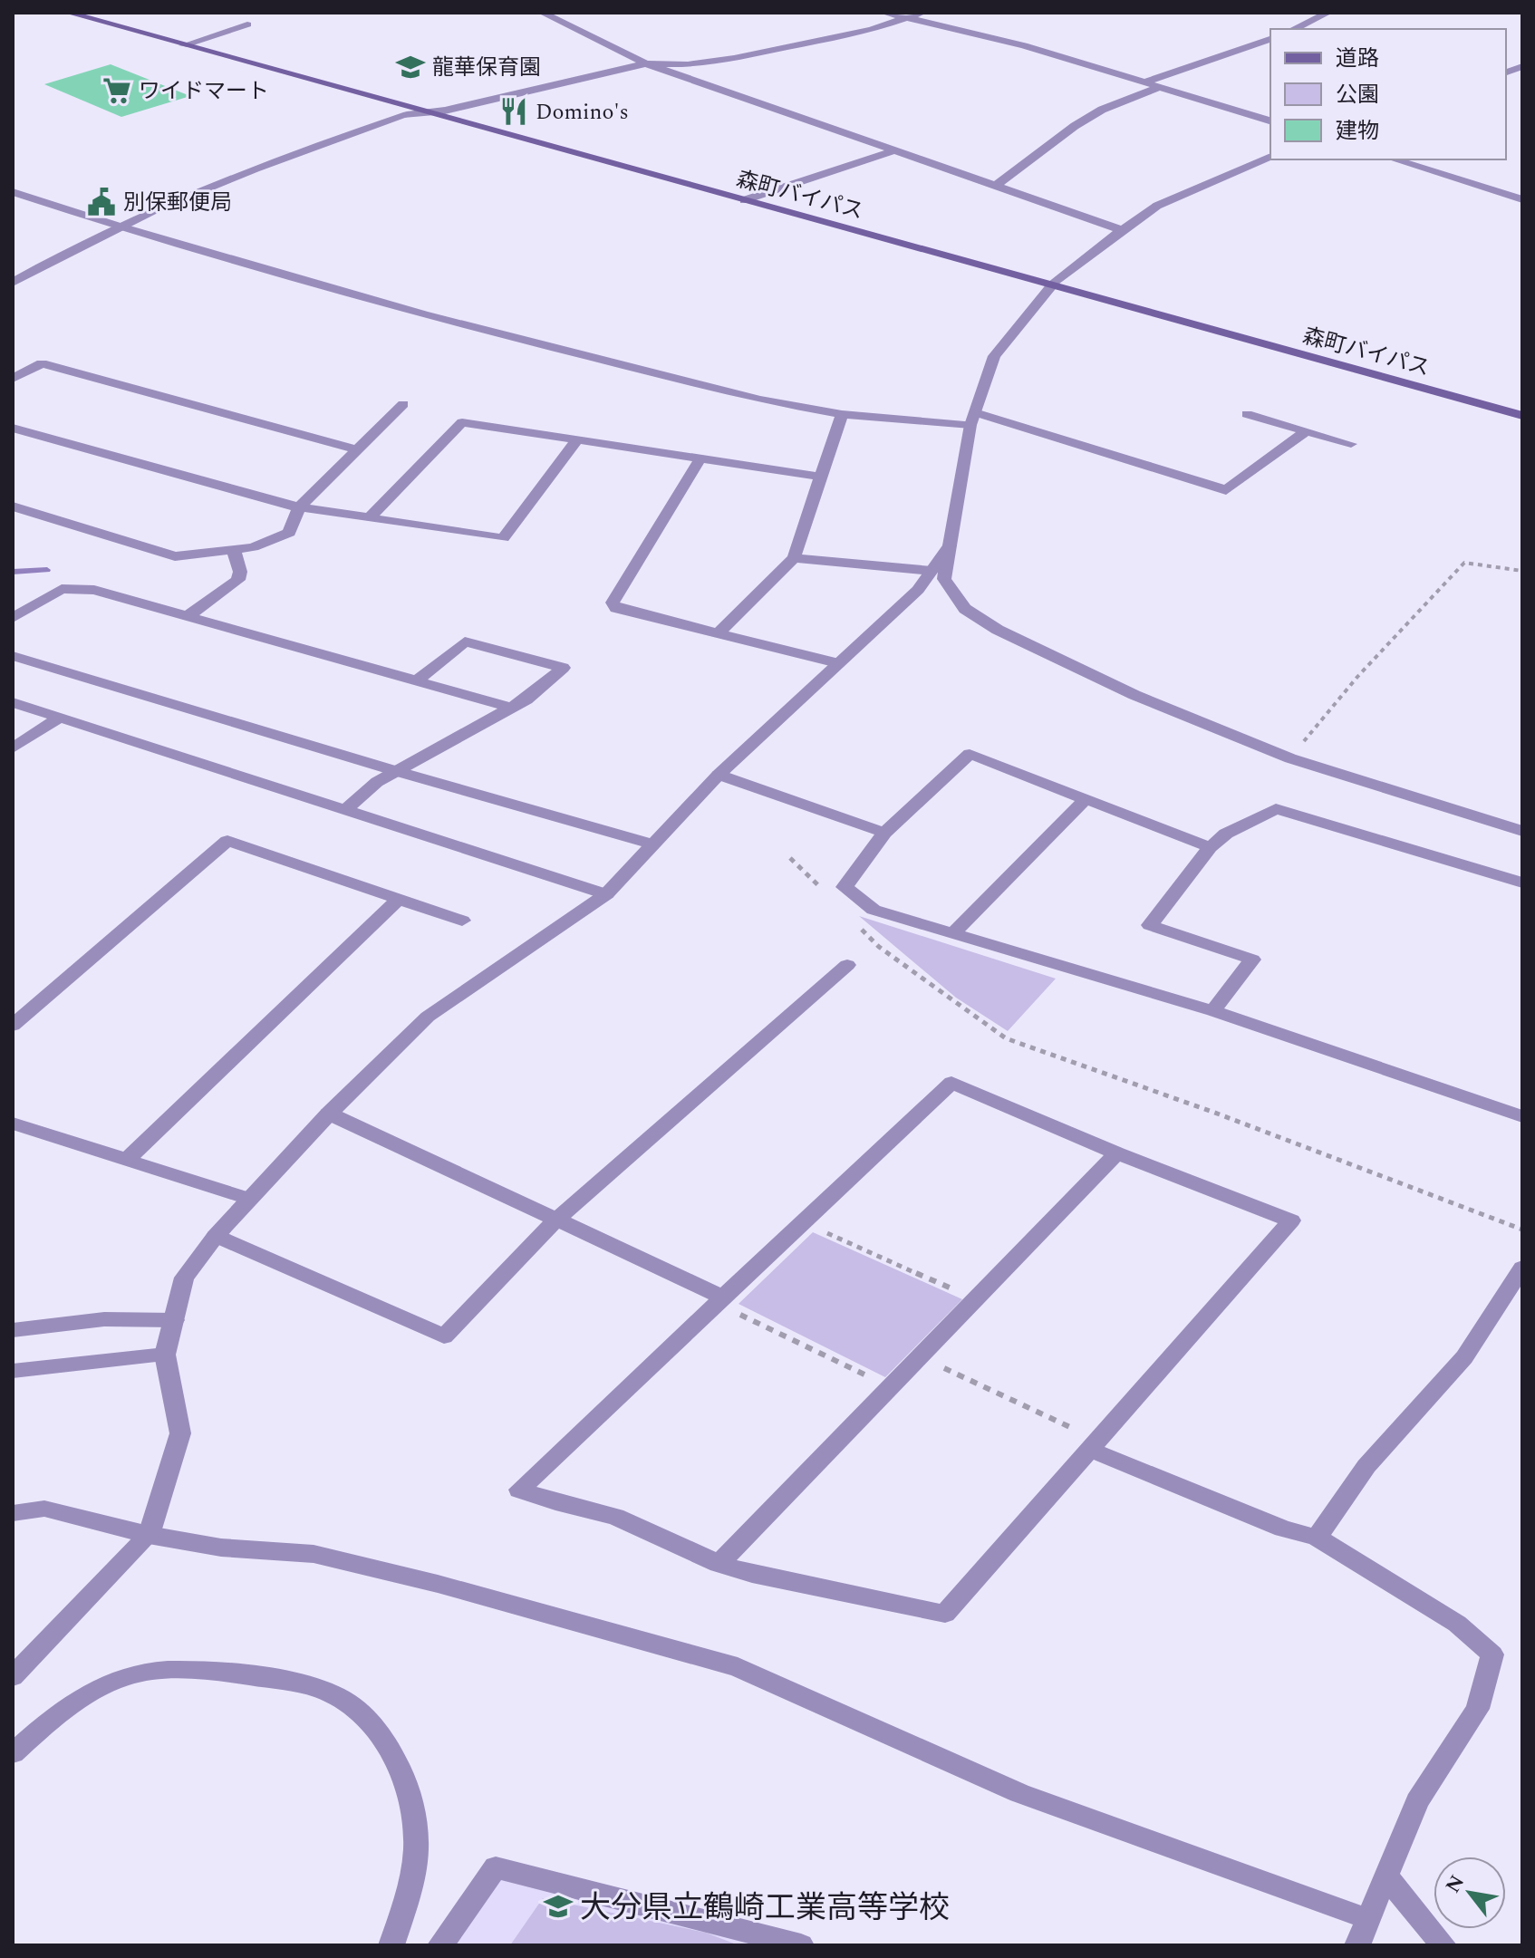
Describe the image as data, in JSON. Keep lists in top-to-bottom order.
{
  "streets": {
    "main road": ["森町バイパス"]
  },
  "places": {
    "school or university": ["龍華保育園", "大分県立鶴崎工業高等学校"],
    "supermarket": ["ワイドマート"],
    "restaurant": ["Domino's"],
    "public building": ["別保郵便局"]
  },
  "legend": ["道路", "公園", "建物"],
  "north": "top left"
}
